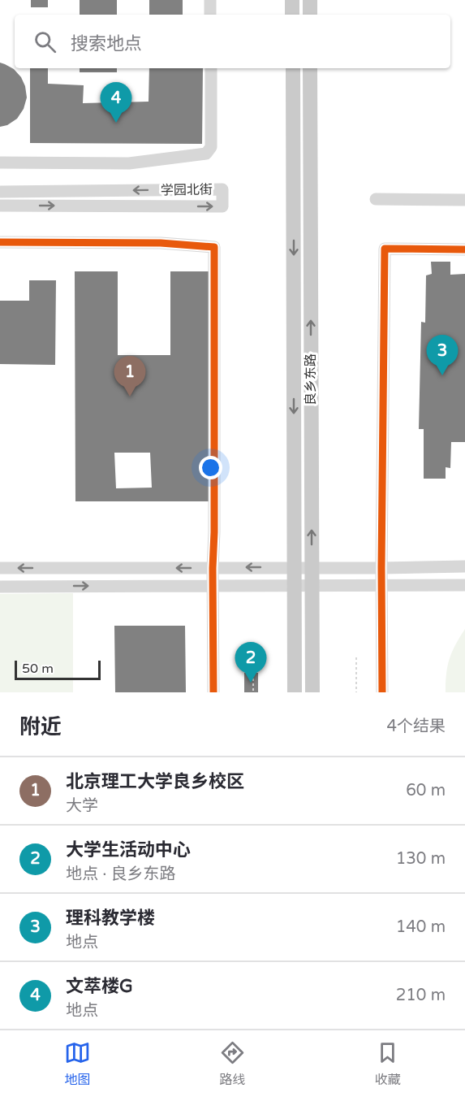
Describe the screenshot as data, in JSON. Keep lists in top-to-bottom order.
{
  "streets": {
    "main road": ["良乡东路"],
    "street": ["学园北街"]
  },
  "scale_bar": "50 m",
  "page": {
    "search": "搜索地点",
    "pins": [
      "4",
      "3",
      "1",
      "2"
    ],
    "scale": "50 m",
    "heading": ["附近", "4个结果"],
    "list": [
      {
        "mark": "1",
        "name": "北京理工大学良乡校区",
        "note": "大学",
        "value": "60 m"
      },
      {
        "mark": "2",
        "name": "大学生活动中心",
        "note": "地点 · 良乡东路",
        "value": "130 m"
      },
      {
        "mark": "3",
        "name": "理科教学楼",
        "note": "地点",
        "value": "140 m"
      },
      {
        "mark": "4",
        "name": "文萃楼G",
        "note": "地点",
        "value": "210 m"
      }
    ],
    "nav": ["地图", "路线", "收藏"]
  }
}
